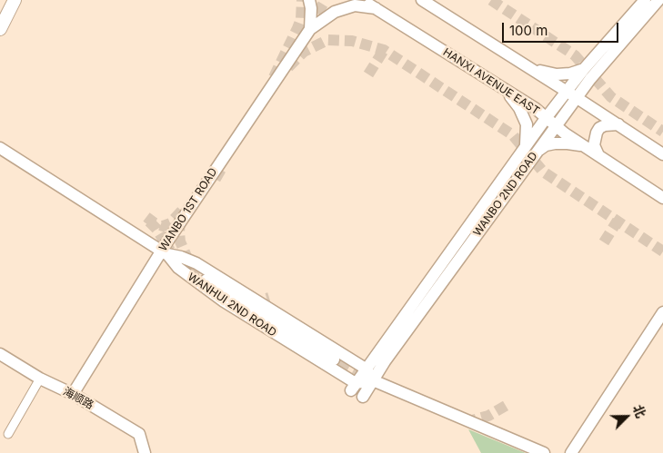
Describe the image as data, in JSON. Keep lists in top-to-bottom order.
{
  "streets": {
    "street": [
      "HANXI AVENUE EAST",
      "WANBO 2ND ROAD",
      "WANBO 1ST ROAD",
      "WANHUI 2ND ROAD",
      "海顺路"
    ]
  },
  "crossings": [
    ["HANXI AVENUE EAST", "WANBO 2ND ROAD"],
    ["HANXI AVENUE EAST", "WANBO 1ST ROAD"],
    ["WANBO 2ND ROAD", "WANHUI 2ND ROAD"],
    ["WANBO 1ST ROAD", "WANHUI 2ND ROAD"],
    ["WANBO 1ST ROAD", "海顺路"]
  ],
  "scale_bar": "100 m",
  "north": "top right"
}
